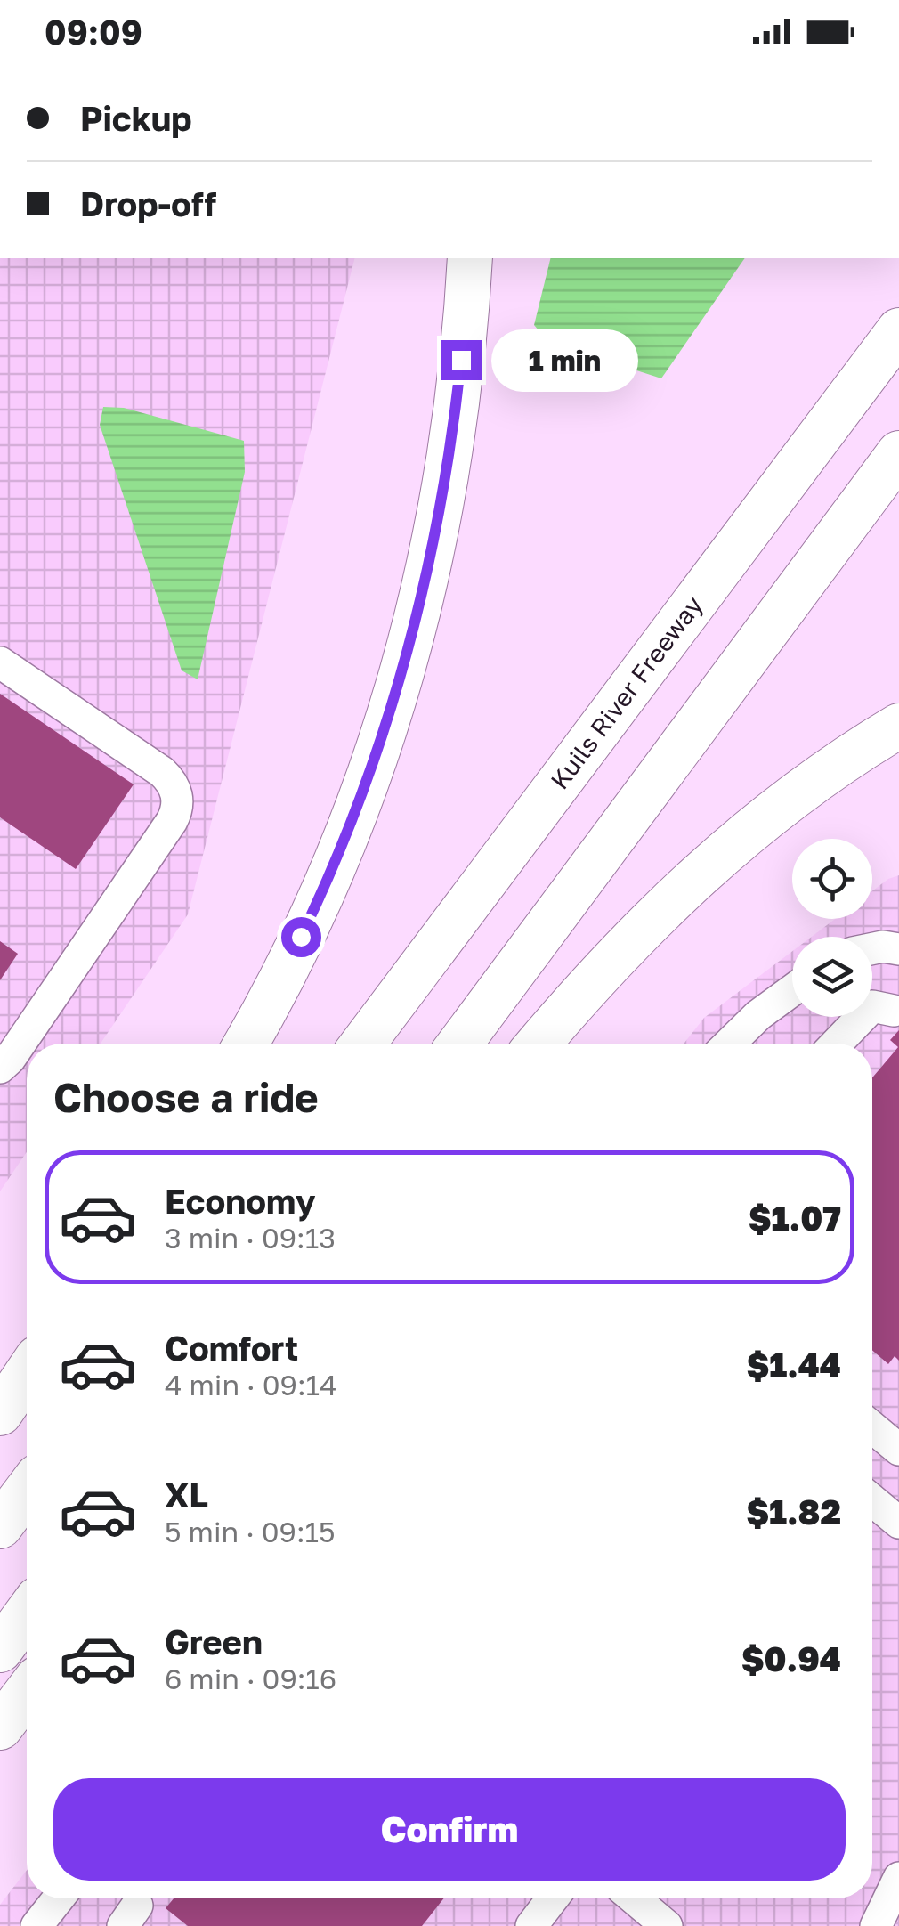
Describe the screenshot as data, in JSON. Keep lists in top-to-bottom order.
{
  "streets": {
    "highway": ["Kuils River Freeway"]
  },
  "page": {
    "status": "09:09",
    "banner": ["Pickup", "Drop-off"],
    "bubble": "1 min",
    "heading": "Choose a ride",
    "list": [
      {
        "name": "Economy",
        "note": "3 min · 09:13",
        "value": "$1.07"
      },
      {
        "name": "Comfort",
        "note": "4 min · 09:14",
        "value": "$1.44"
      },
      {
        "name": "XL",
        "note": "5 min · 09:15",
        "value": "$1.82"
      },
      {
        "name": "Green",
        "note": "6 min · 09:16",
        "value": "$0.94"
      }
    ],
    "buttons": "Confirm"
  }
}
